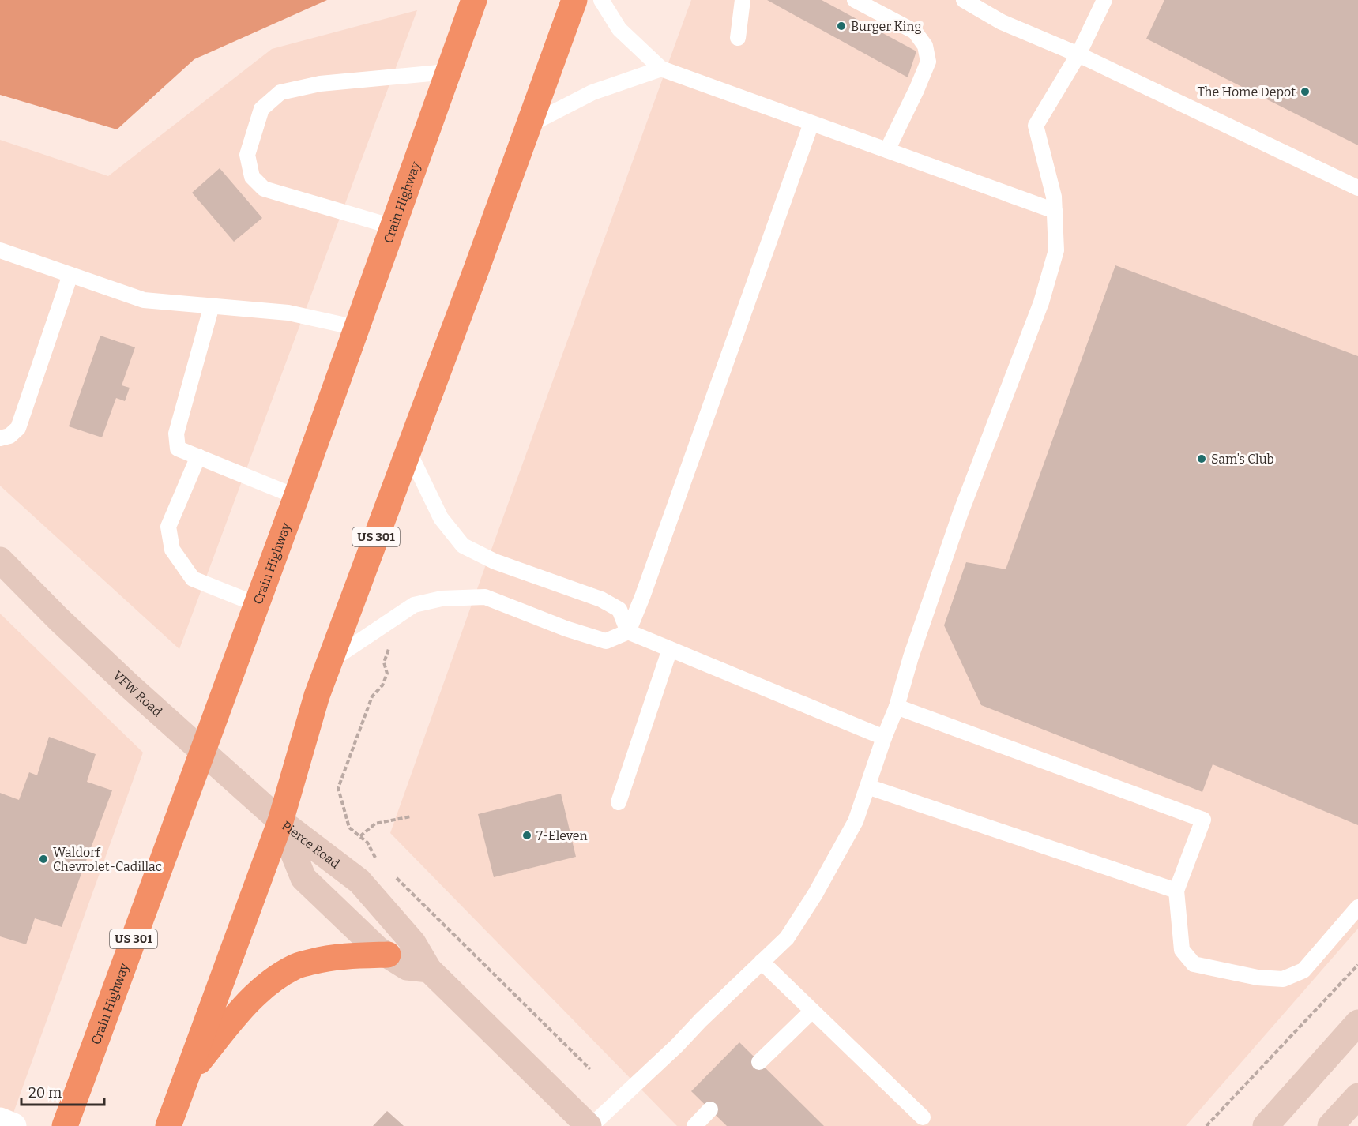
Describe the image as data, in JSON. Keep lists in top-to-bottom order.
{
  "streets": {
    "highway": ["Crain Highway", "US 301"],
    "main road": ["VFW Road", "Pierce Road"]
  },
  "crossings": [
    ["Crain Highway", "VFW Road"],
    ["US 301", "VFW Road"],
    ["US 301", "Pierce Road"],
    ["VFW Road", "Pierce Road"]
  ],
  "places": [
    "Burger King",
    "The Home Depot",
    "Sam's Club",
    "7-Eleven",
    "Waldorf Chevrolet-Cadillac"
  ],
  "scale_bar": "20 m"
}
